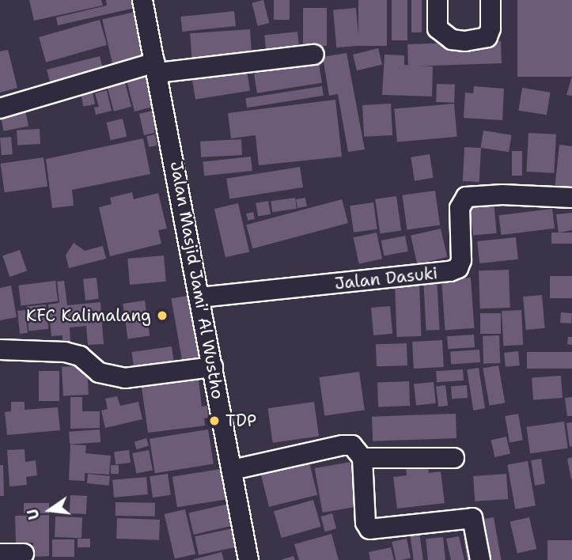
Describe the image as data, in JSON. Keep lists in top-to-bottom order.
{
  "streets": {
    "street": ["Jalan Dasuki", "Jalan Masjid Jami' Al Wustho"]
  },
  "crossings": [
    ["Jalan Dasuki", "Jalan Masjid Jami' Al Wustho"]
  ],
  "places": ["KFC Kalimalang", "TDP"],
  "north": "left"
}
